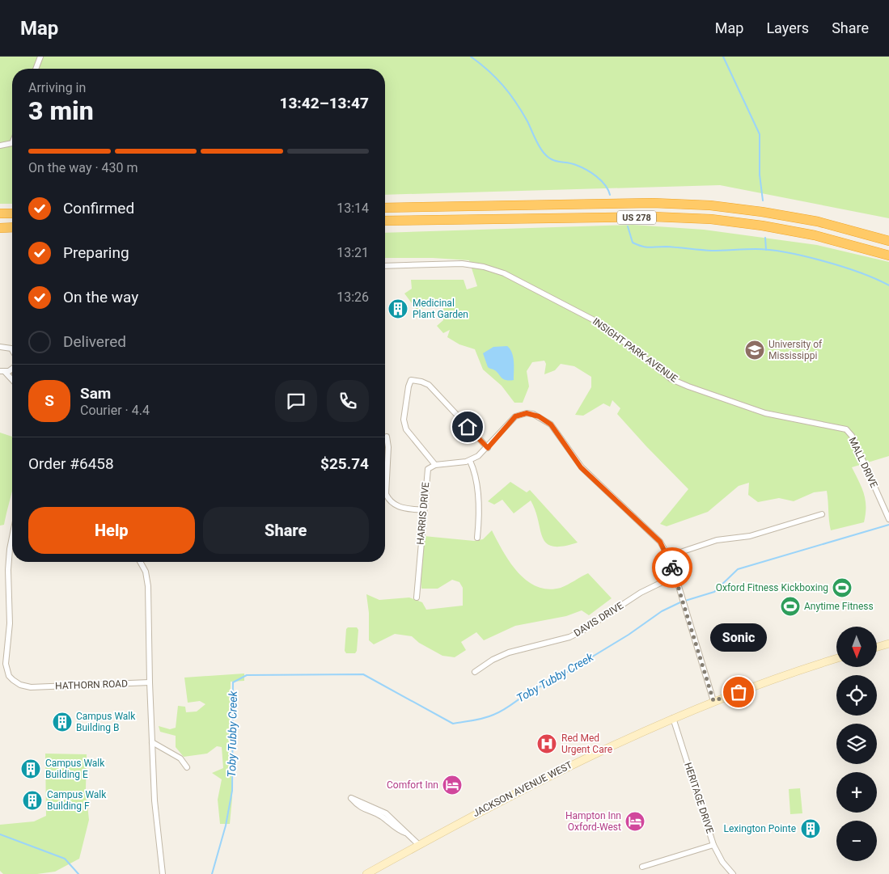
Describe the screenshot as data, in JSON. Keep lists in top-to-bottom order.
{
  "streets": {
    "highway": ["US 278"],
    "main road": ["JACKSON AVENUE WEST"],
    "street": [
      "INSIGHT PARK AVENUE",
      "MALL DRIVE",
      "HARRIS DRIVE",
      "DAVIS DRIVE",
      "HATHORN ROAD",
      "HERITAGE DRIVE"
    ]
  },
  "crossings": [
    ["INSIGHT PARK AVENUE", "MALL DRIVE"],
    ["JACKSON AVENUE WEST", "HERITAGE DRIVE"]
  ],
  "water": ["Toby Tubby Creek"],
  "places": {
    "building": [
      "Medicinal Plant Garden",
      "Campus Walk Building B",
      "Campus Walk Building E",
      "Campus Walk Building F",
      "Lexington Pointe"
    ],
    "school or university": ["University of Mississippi"],
    "sports": ["Oxford Fitness Kickboxing", "Anytime Fitness"],
    "other": ["Sonic"],
    "hospital": ["Red Med Urgent Care"],
    "hotel": ["Comfort Inn", "Hampton Inn Oxford-West"]
  },
  "north": "bottom",
  "page": {
    "header": "Map",
    "nav": ["Map", "Layers", "Share"],
    "heading": ["3 min", "Arriving in", "13:42–13:47"],
    "panel": [
      "Sam",
      "Courier · 4.4",
      "Order #6458",
      "$25.74"
    ],
    "bar": "On the way · 430 m",
    "list": [
      ["Confirmed", "13:14"],
      ["Preparing", "13:21"],
      ["On the way", "13:26"],
      "Delivered"
    ],
    "round": "S",
    "buttons": ["Help", "Share"],
    "bubble": "Sonic",
    "map_buttons": ["+", "−"]
  }
}
